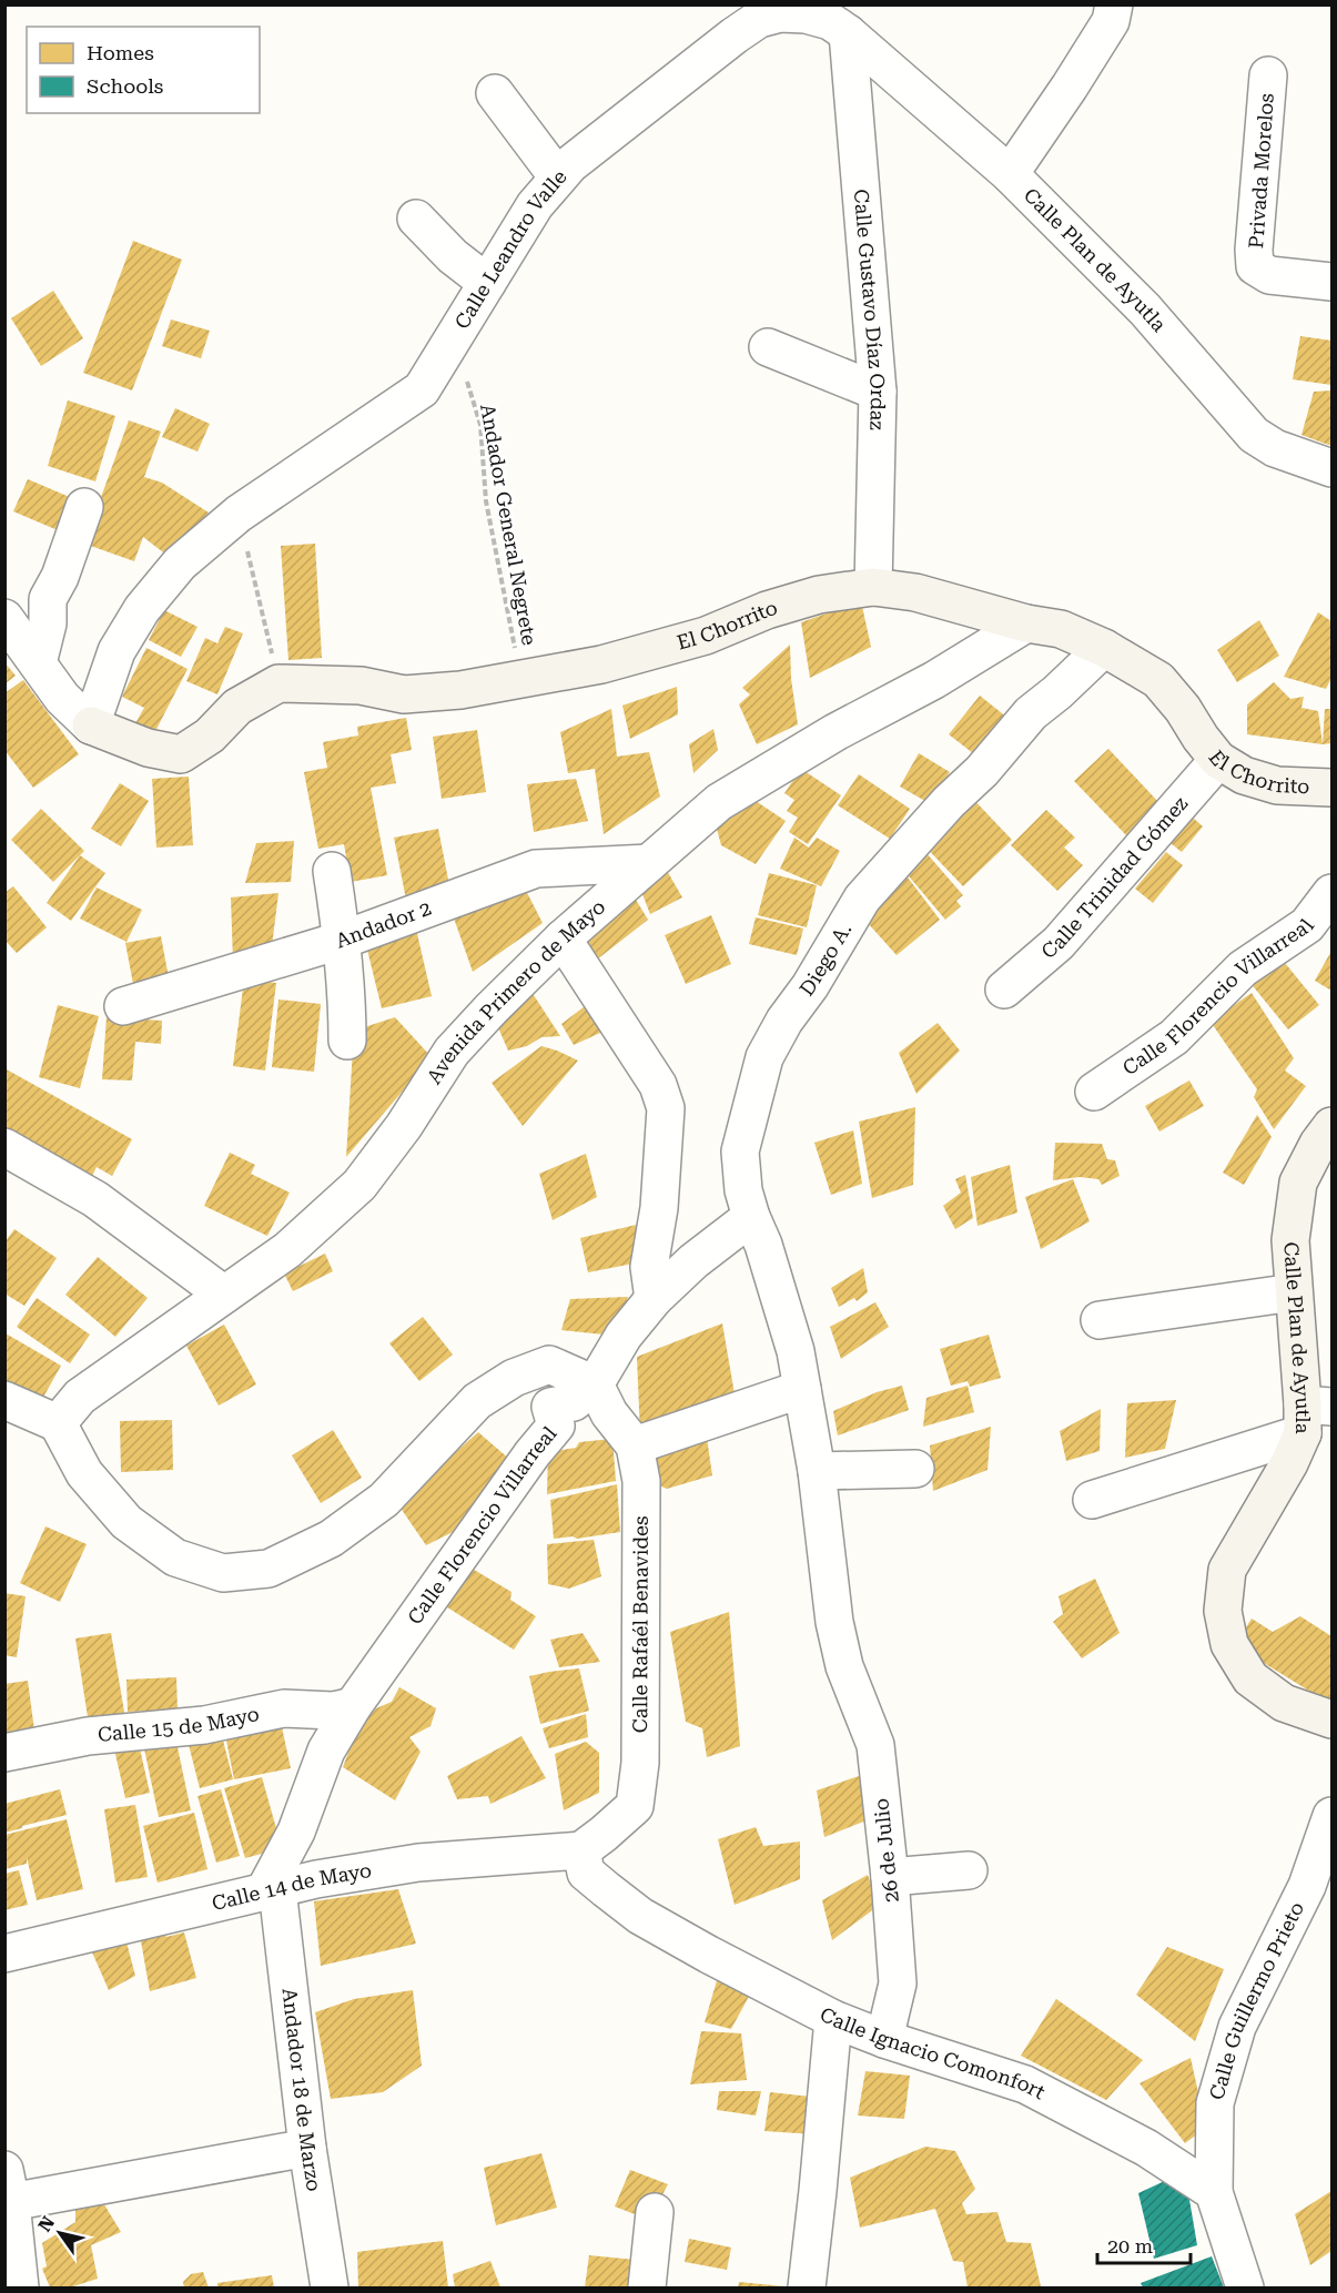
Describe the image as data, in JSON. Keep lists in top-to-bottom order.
{
  "streets": {
    "street": [
      "Privada Morelos",
      "Calle Leandro Valle",
      "Calle Plan de Ayutla",
      "Calle Gustavo Díaz Ordaz",
      "El Chorrito",
      "Calle Trinidad Gómez",
      "Andador 2",
      "Diego A.",
      "Avenida Primero de Mayo",
      "Calle Florencio Villarreal",
      "Calle Rafaél Benavides",
      "Calle 15 de Mayo",
      "26 de Julio",
      "Calle 14 de Mayo",
      "Calle Guillermo Prieto",
      "Calle Ignacio Comonfort",
      "Andador 18 de Marzo"
    ],
    "path": ["Andador General Negrete"]
  },
  "crossings": [
    ["Calle Leandro Valle", "Calle Plan de Ayutla"],
    ["Calle Leandro Valle", "Calle Gustavo Díaz Ordaz"],
    ["Calle Leandro Valle", "Andador General Negrete"],
    ["Calle Gustavo Díaz Ordaz", "El Chorrito"],
    ["Andador General Negrete", "El Chorrito"],
    ["El Chorrito", "Calle Trinidad Gómez"],
    ["El Chorrito", "Diego A."],
    ["El Chorrito", "Avenida Primero de Mayo"],
    ["Andador 2", "Avenida Primero de Mayo"],
    ["Diego A.", "Calle Florencio Villarreal"],
    ["Diego A.", "26 de Julio"],
    ["Calle Florencio Villarreal", "Calle Rafaél Benavides"],
    ["Calle Florencio Villarreal", "Calle 15 de Mayo"],
    ["Calle Florencio Villarreal", "Calle 14 de Mayo"],
    ["Calle Florencio Villarreal", "Andador 18 de Marzo"],
    ["Calle Rafaél Benavides", "Calle 14 de Mayo"],
    ["Calle Rafaél Benavides", "Calle Ignacio Comonfort"],
    ["26 de Julio", "Calle Ignacio Comonfort"],
    ["Calle 14 de Mayo", "Calle Ignacio Comonfort"],
    ["Calle 14 de Mayo", "Andador 18 de Marzo"],
    ["Calle Guillermo Prieto", "Calle Ignacio Comonfort"]
  ],
  "legend": ["Homes", "Schools"],
  "scale_bar": "20 m",
  "north": "top left"
}
